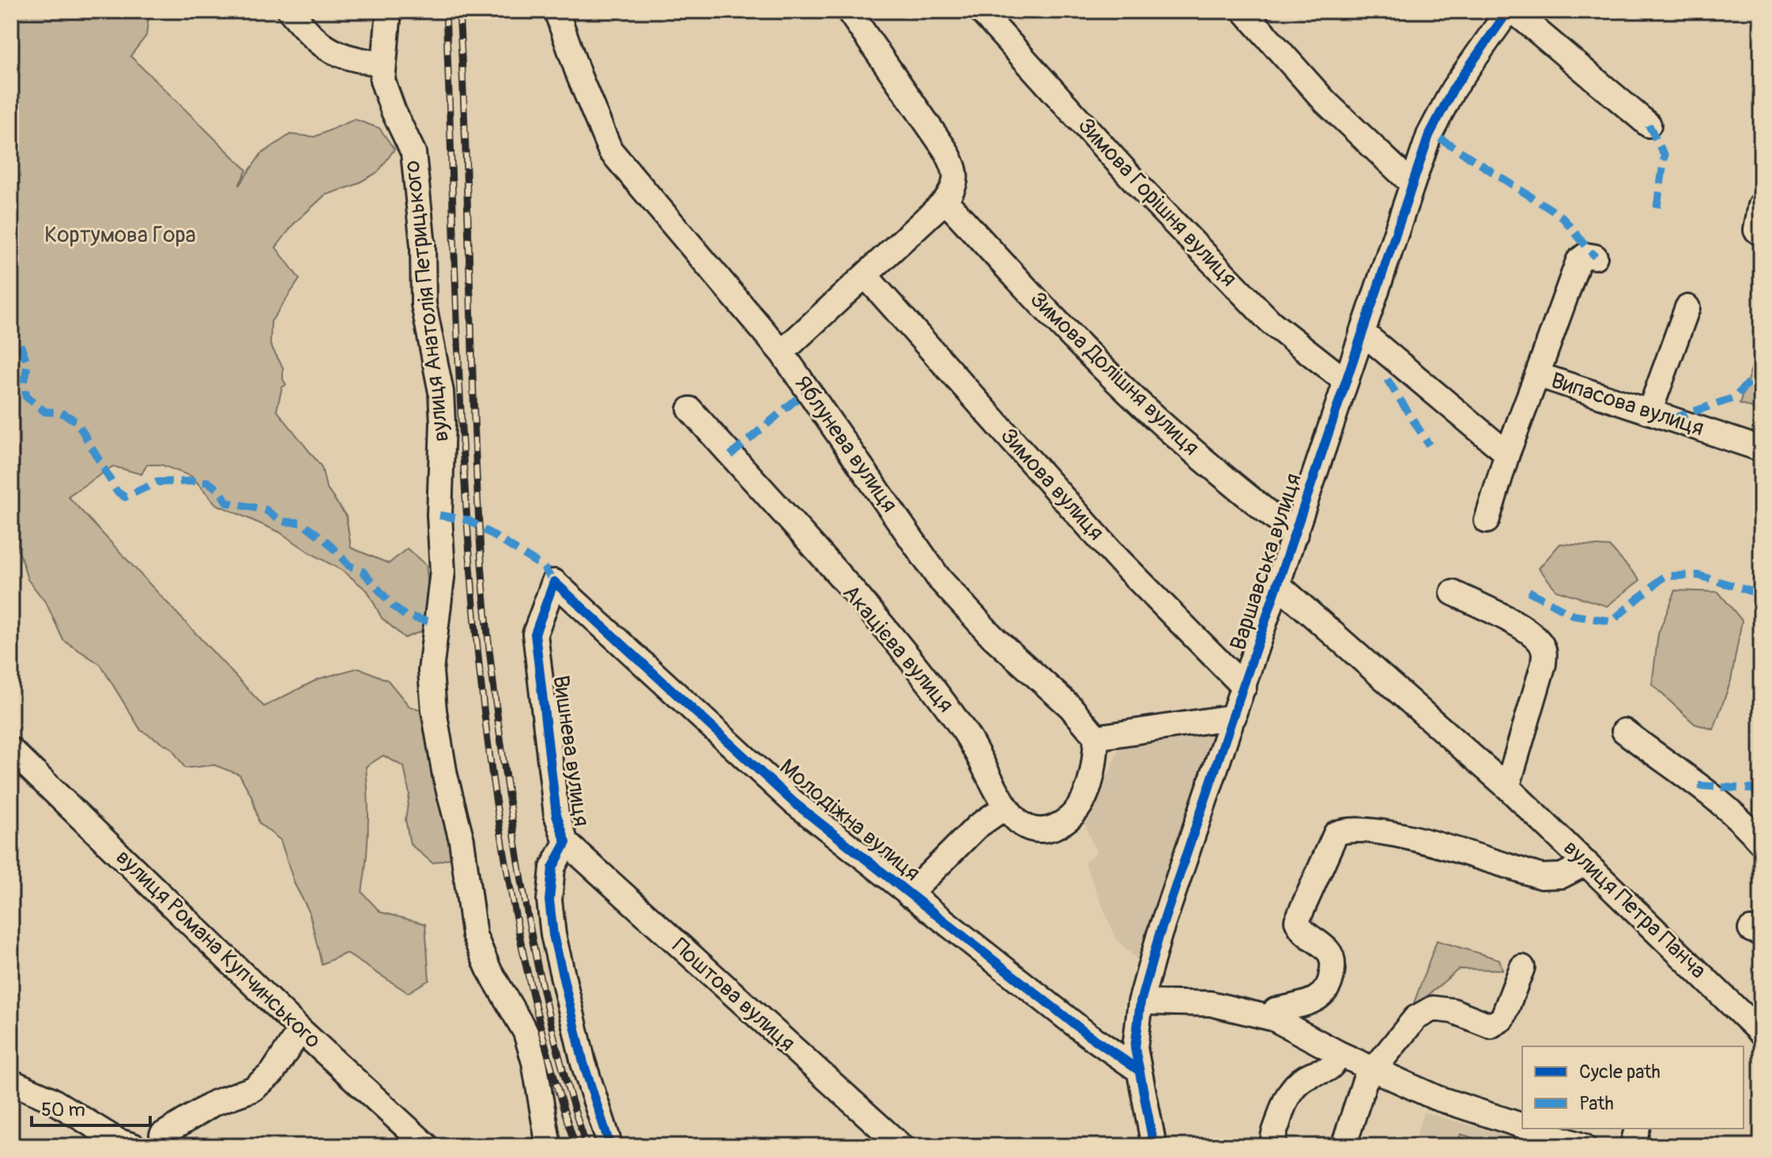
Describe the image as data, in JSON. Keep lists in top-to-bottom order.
{
  "streets": {
    "street": [
      "Зимова Горішня вулиця",
      "вулиця Анатолія Петрицького",
      "Зимова Долішня вулиця",
      "Випасова вулиця",
      "Яблунева вулиця",
      "Зимова вулиця",
      "Варшавська вулиця",
      "Акацієва вулиця",
      "Вишнева вулиця",
      "Молодіжна вулиця",
      "вулиця Петра Панча",
      "вулиця Романа Купчинського",
      "Поштова вулиця"
    ]
  },
  "crossings": [
    ["Зимова Горішня вулиця", "Варшавська вулиця"],
    ["Зимова Долішня вулиця", "Варшавська вулиця"],
    ["Яблунева вулиця", "Акацієва вулиця"],
    ["Зимова вулиця", "Варшавська вулиця"],
    ["Варшавська вулиця", "Молодіжна вулиця"],
    ["Варшавська вулиця", "вулиця Петра Панча"],
    ["Вишнева вулиця", "Молодіжна вулиця"],
    ["Вишнева вулиця", "Поштова вулиця"]
  ],
  "parks": ["Кортумова Гора"],
  "legend": ["Cycle path", "Path"],
  "scale_bar": "50 m"
}
